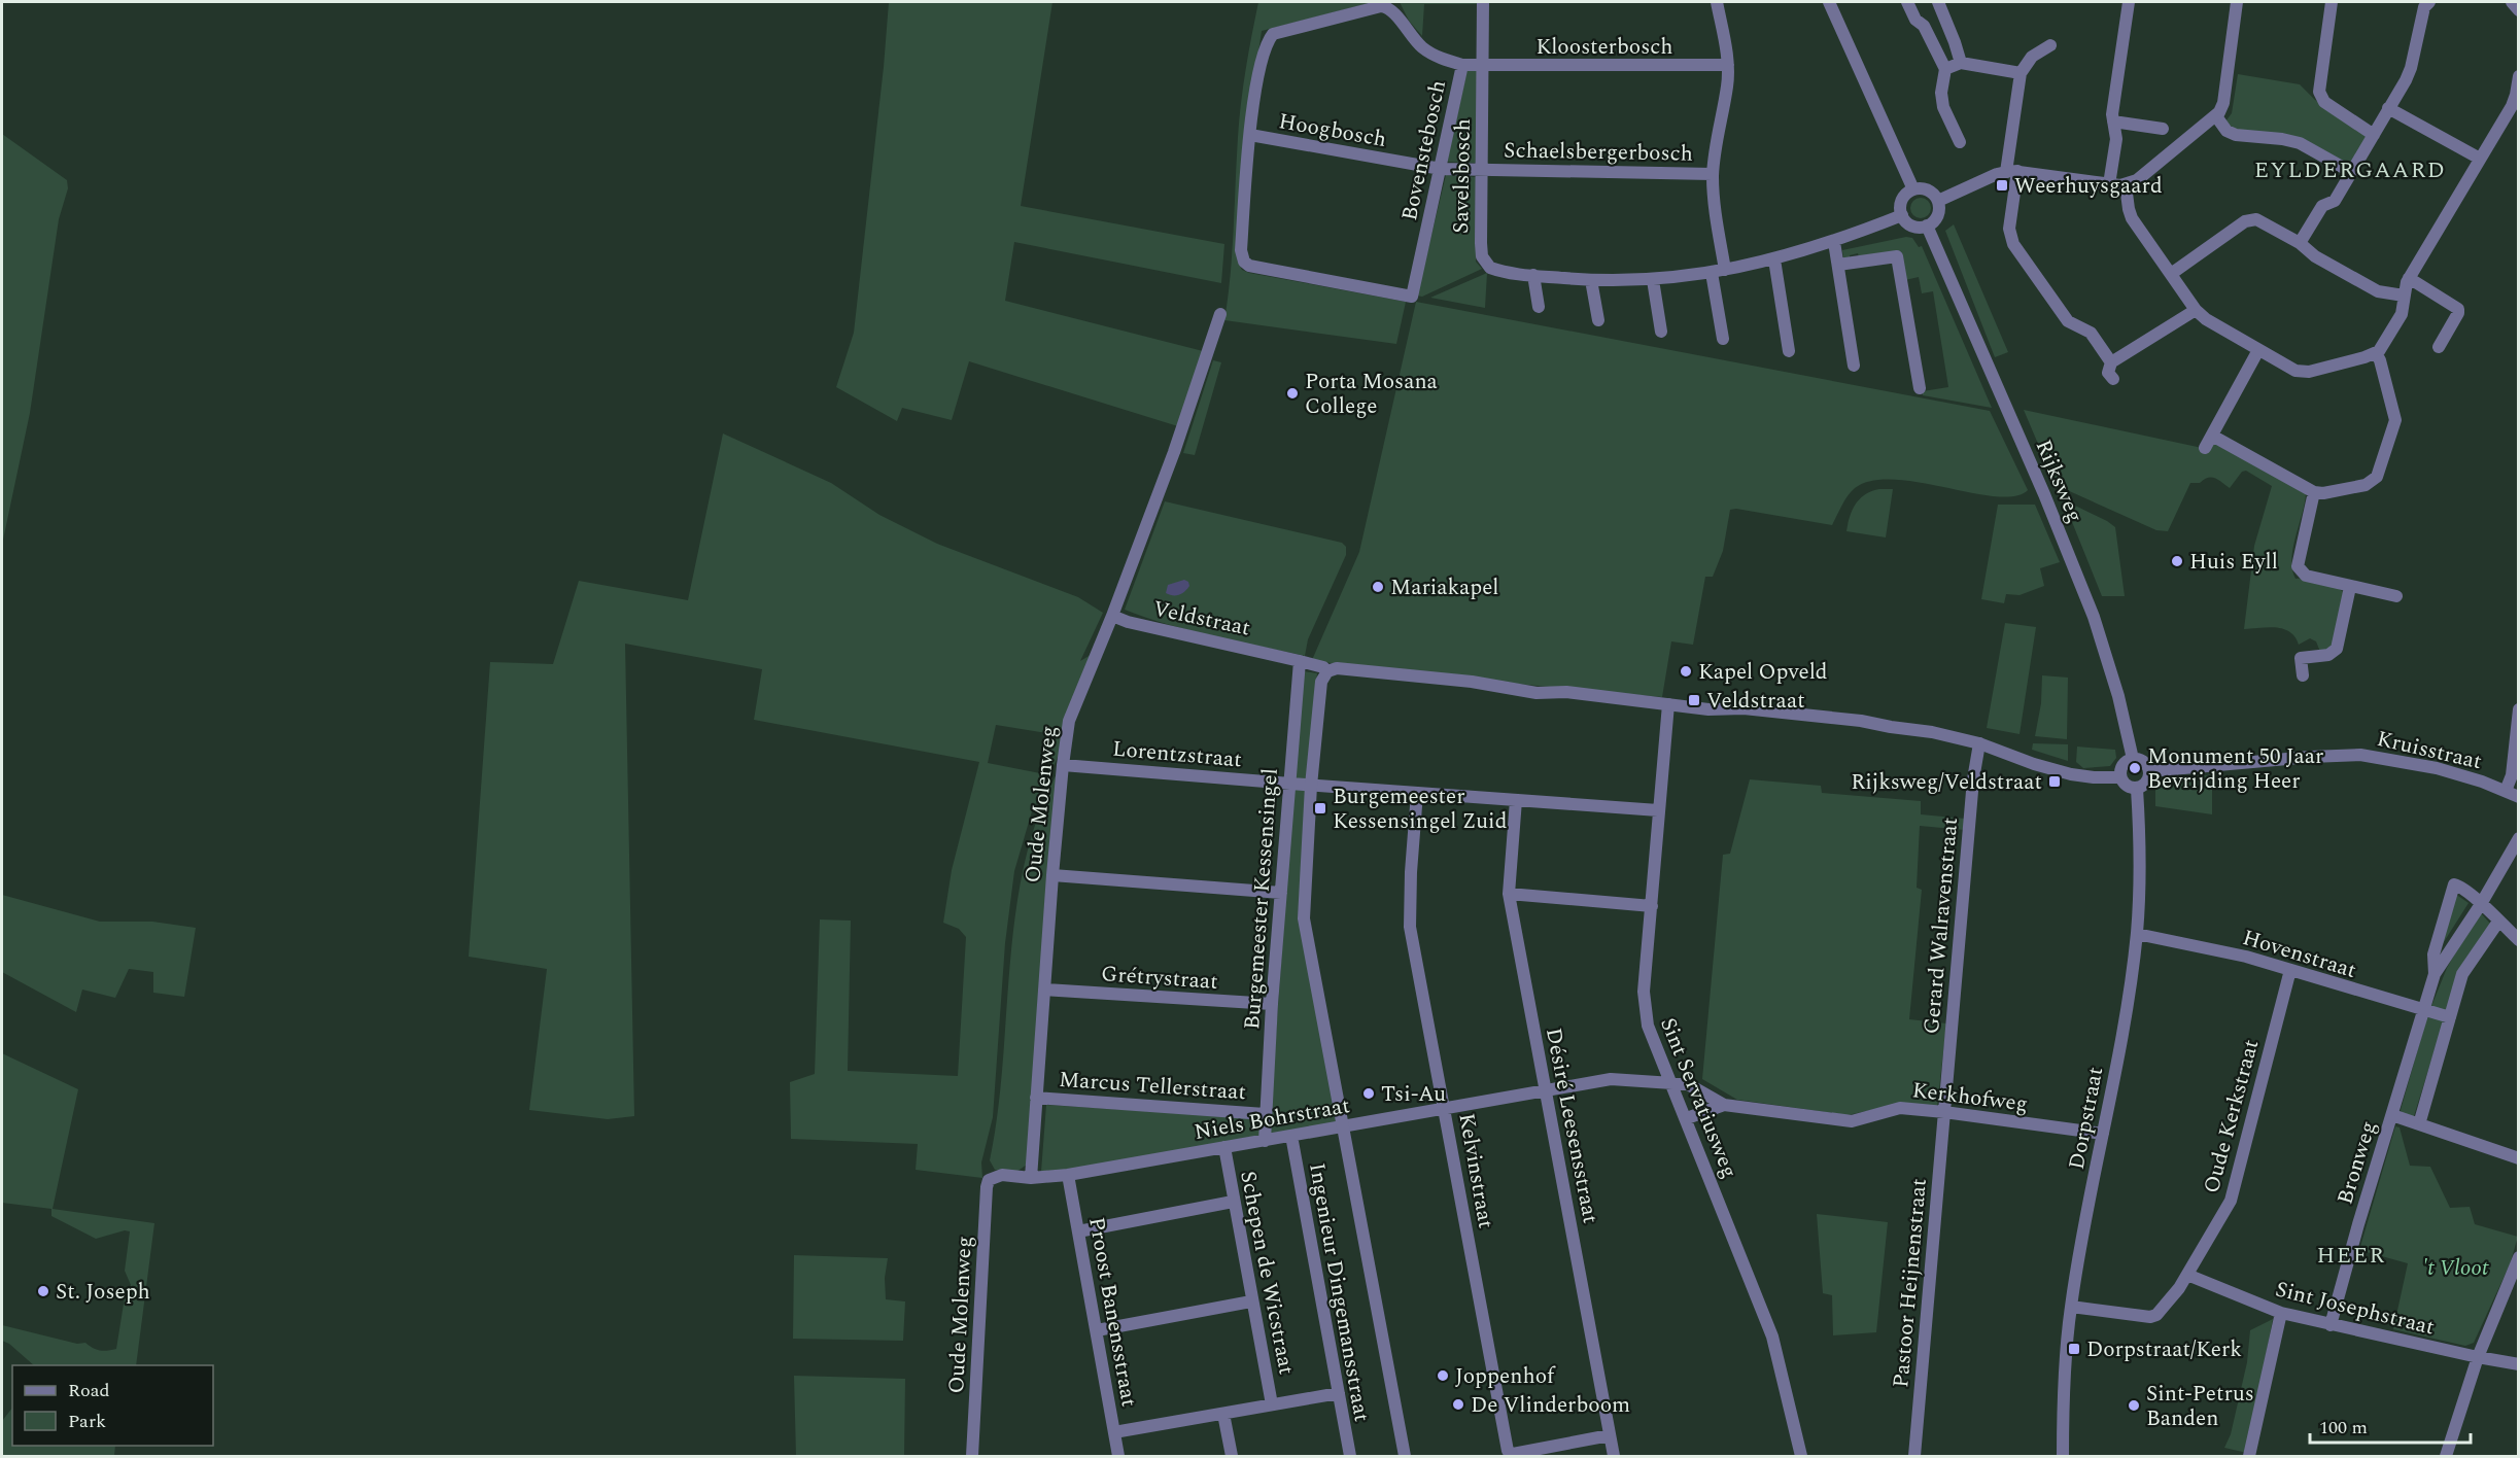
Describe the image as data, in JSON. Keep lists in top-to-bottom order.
{
  "streets": {
    "street": [
      "Kloosterbosch",
      "Hoogbosch",
      "Bovenstebosch",
      "Schaelsbergerbosch",
      "Savelsbosch",
      "Rijksweg",
      "Veldstraat",
      "Kruisstraat",
      "Lorentzstraat",
      "Oude Molenweg",
      "Burgemeester Kessensingel",
      "Gerard Walravenstraat",
      "Hovenstraat",
      "Grétrystraat",
      "Marcus Tellerstraat",
      "Kerkhofweg",
      "Sint Servatiusweg",
      "Oude Kerkstraat",
      "Niels Bohrstraat",
      "Dorpstraat",
      "Désiré Leesensstraat",
      "Bronweg",
      "Kelvinstraat",
      "Schepen de Wicstraat",
      "Pastoor Heijnenstraat",
      "Ingenieur Dingemansstraat",
      "Sint Josephstraat",
      "Proost Banensstraat"
    ]
  },
  "crossings": [
    ["Kloosterbosch", "Bovenstebosch"],
    ["Kloosterbosch", "Savelsbosch"],
    ["Hoogbosch", "Bovenstebosch"],
    ["Hoogbosch", "Schaelsbergerbosch"],
    ["Hoogbosch", "Savelsbosch"],
    ["Schaelsbergerbosch", "Savelsbosch"],
    ["Savelsbosch", "Rijksweg"],
    ["Rijksweg", "Veldstraat"],
    ["Rijksweg", "Kruisstraat"],
    ["Rijksweg", "Dorpstraat"],
    ["Veldstraat", "Kruisstraat"],
    ["Veldstraat", "Oude Molenweg"],
    ["Veldstraat", "Burgemeester Kessensingel"],
    ["Veldstraat", "Gerard Walravenstraat"],
    ["Veldstraat", "Sint Servatiusweg"],
    ["Veldstraat", "Dorpstraat"],
    ["Kruisstraat", "Dorpstraat"],
    ["Lorentzstraat", "Oude Molenweg"],
    ["Lorentzstraat", "Burgemeester Kessensingel"],
    ["Lorentzstraat", "Sint Servatiusweg"],
    ["Lorentzstraat", "Désiré Leesensstraat"],
    ["Lorentzstraat", "Kelvinstraat"],
    ["Oude Molenweg", "Grétrystraat"],
    ["Oude Molenweg", "Marcus Tellerstraat"],
    ["Oude Molenweg", "Niels Bohrstraat"],
    ["Burgemeester Kessensingel", "Grétrystraat"],
    ["Burgemeester Kessensingel", "Marcus Tellerstraat"],
    ["Burgemeester Kessensingel", "Niels Bohrstraat"],
    ["Gerard Walravenstraat", "Kerkhofweg"],
    ["Gerard Walravenstraat", "Pastoor Heijnenstraat"],
    ["Hovenstraat", "Oude Kerkstraat"],
    ["Hovenstraat", "Dorpstraat"],
    ["Hovenstraat", "Bronweg"],
    ["Kerkhofweg", "Sint Servatiusweg"],
    ["Kerkhofweg", "Niels Bohrstraat"],
    ["Kerkhofweg", "Dorpstraat"],
    ["Kerkhofweg", "Pastoor Heijnenstraat"],
    ["Sint Servatiusweg", "Niels Bohrstraat"],
    ["Oude Kerkstraat", "Dorpstraat"],
    ["Oude Kerkstraat", "Sint Josephstraat"],
    ["Niels Bohrstraat", "Désiré Leesensstraat"],
    ["Niels Bohrstraat", "Kelvinstraat"],
    ["Niels Bohrstraat", "Schepen de Wicstraat"],
    ["Niels Bohrstraat", "Ingenieur Dingemansstraat"],
    ["Niels Bohrstraat", "Proost Banensstraat"],
    ["Désiré Leesensstraat", "Kelvinstraat"],
    ["Bronweg", "Sint Josephstraat"]
  ],
  "districts": ["EYLDERGAARD", "HEER"],
  "parks": ["'t Vloot"],
  "places": {
    "transit": [
      "Weerhuysgaard",
      "Veldstraat",
      "Rijksweg/Veldstraat",
      "Burgemeester Kessensingel Zuid",
      "Dorpstraat/Kerk"
    ],
    "other": [
      "Porta Mosana College",
      "Huis Eyll",
      "Mariakapel",
      "Kapel Opveld",
      "Monument 50 Jaar Bevrijding Heer",
      "Tsi-Au",
      "St. Joseph",
      "Joppenhof",
      "De Vlinderboom",
      "Sint-Petrus Banden"
    ]
  },
  "legend": ["Road", "Park"],
  "scale_bar": "100 m"
}
